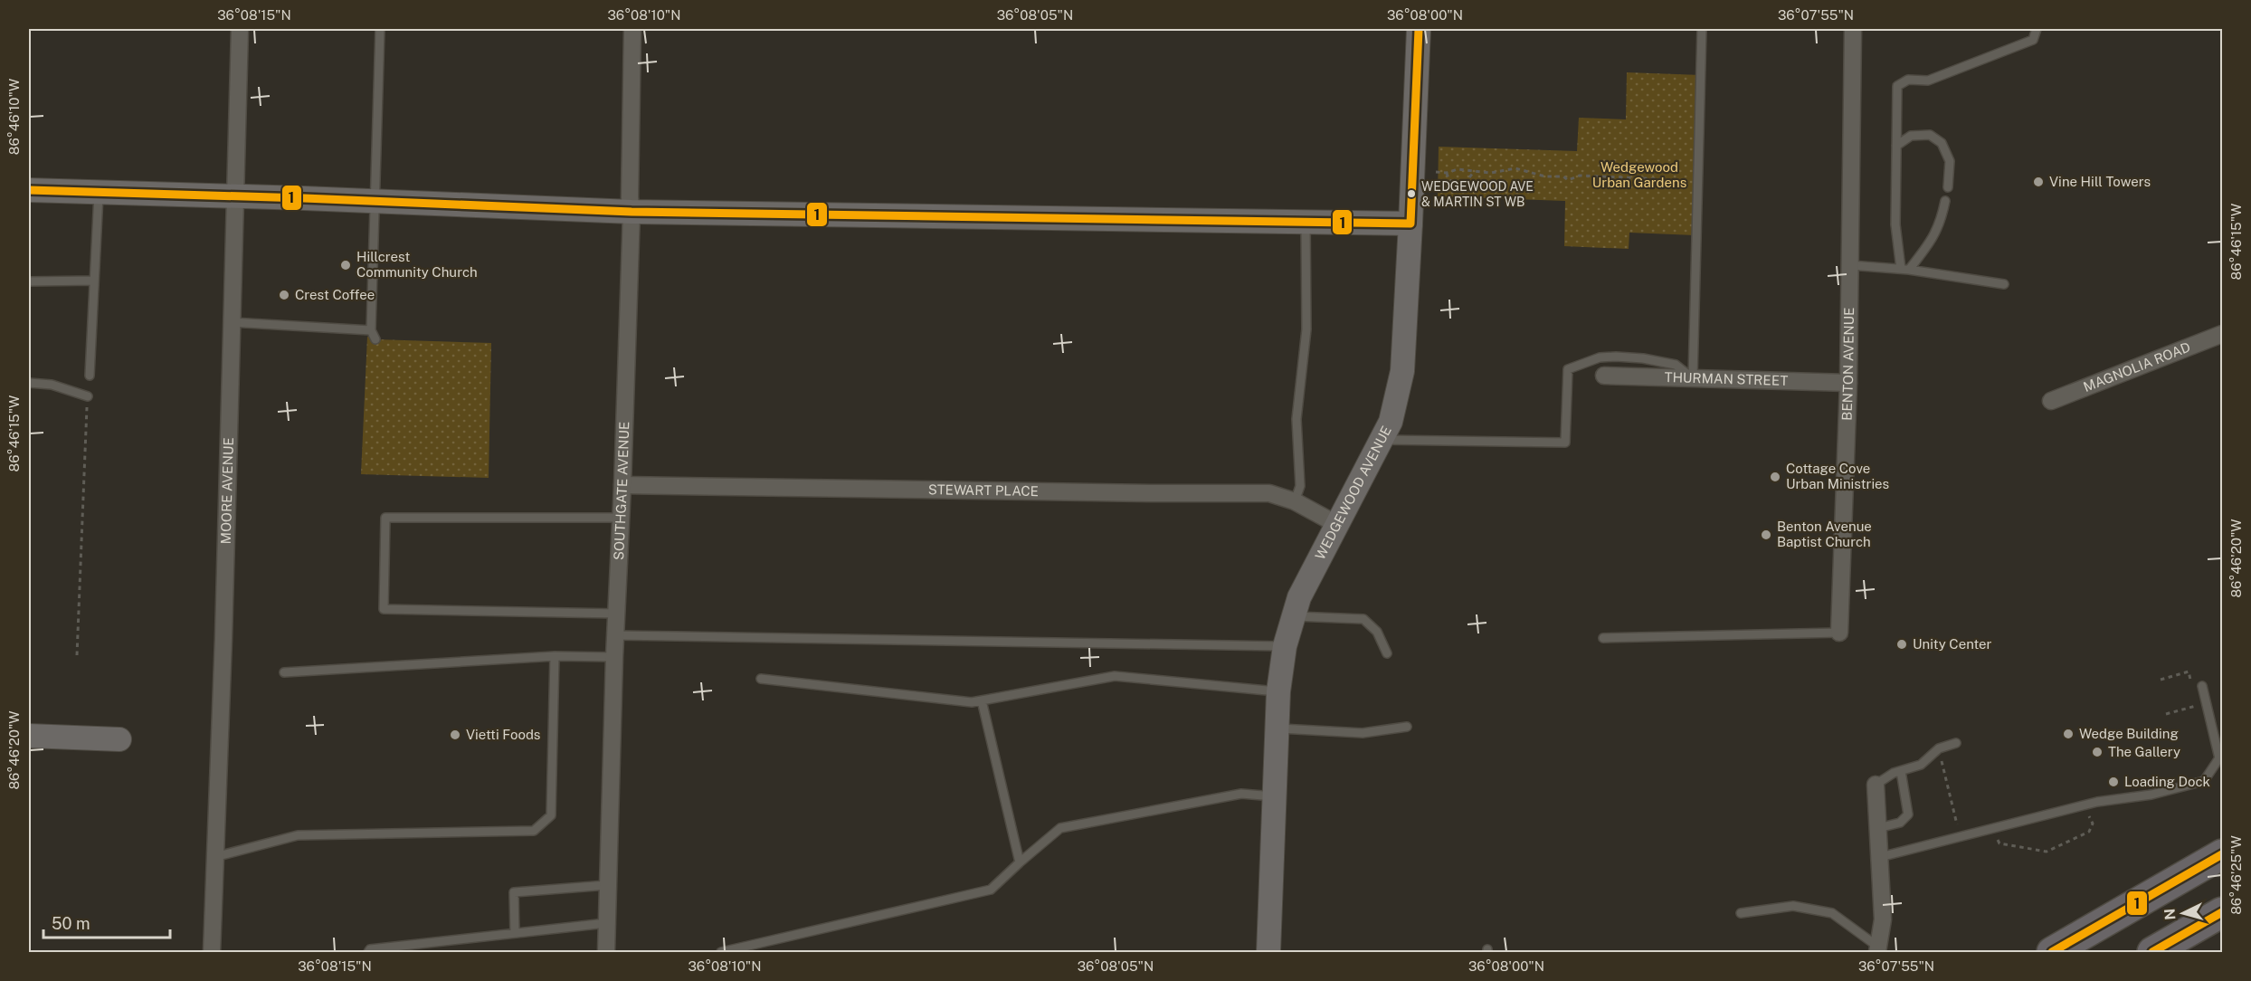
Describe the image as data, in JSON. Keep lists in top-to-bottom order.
{
  "streets": {
    "street": [
      "BENTON AVENUE",
      "MAGNOLIA ROAD",
      "THURMAN STREET",
      "MOORE AVENUE",
      "SOUTHGATE AVENUE",
      "STEWART PLACE",
      "WEDGEWOOD AVENUE"
    ]
  },
  "crossings": [
    ["BENTON AVENUE", "THURMAN STREET"],
    ["SOUTHGATE AVENUE", "STEWART PLACE"],
    ["STEWART PLACE", "WEDGEWOOD AVENUE"]
  ],
  "parks": ["Wedgewood Urban Gardens"],
  "places": [
    "Vine Hill Towers",
    "WEDGEWOOD AVE & MARTIN ST WB",
    "Hillcrest Community Church",
    "Crest Coffee",
    "Cottage Cove Urban Ministries",
    "Benton Avenue Baptist Church",
    "Unity Center",
    "Wedge Building",
    "Vietti Foods",
    "The Gallery",
    "Loading Dock"
  ],
  "lines": ["transit line 1"],
  "scale_bar": "50 m",
  "north": "left",
  "coordinates": [
    "36°08'15\"N",
    "36°08'10\"N",
    "36°08'05\"N",
    "36°08'00\"N",
    "36°07'55\"N",
    "86°46'10\"W",
    "86°46'15\"W",
    "86°46'20\"W",
    "86°46'25\"W"
  ]
}
